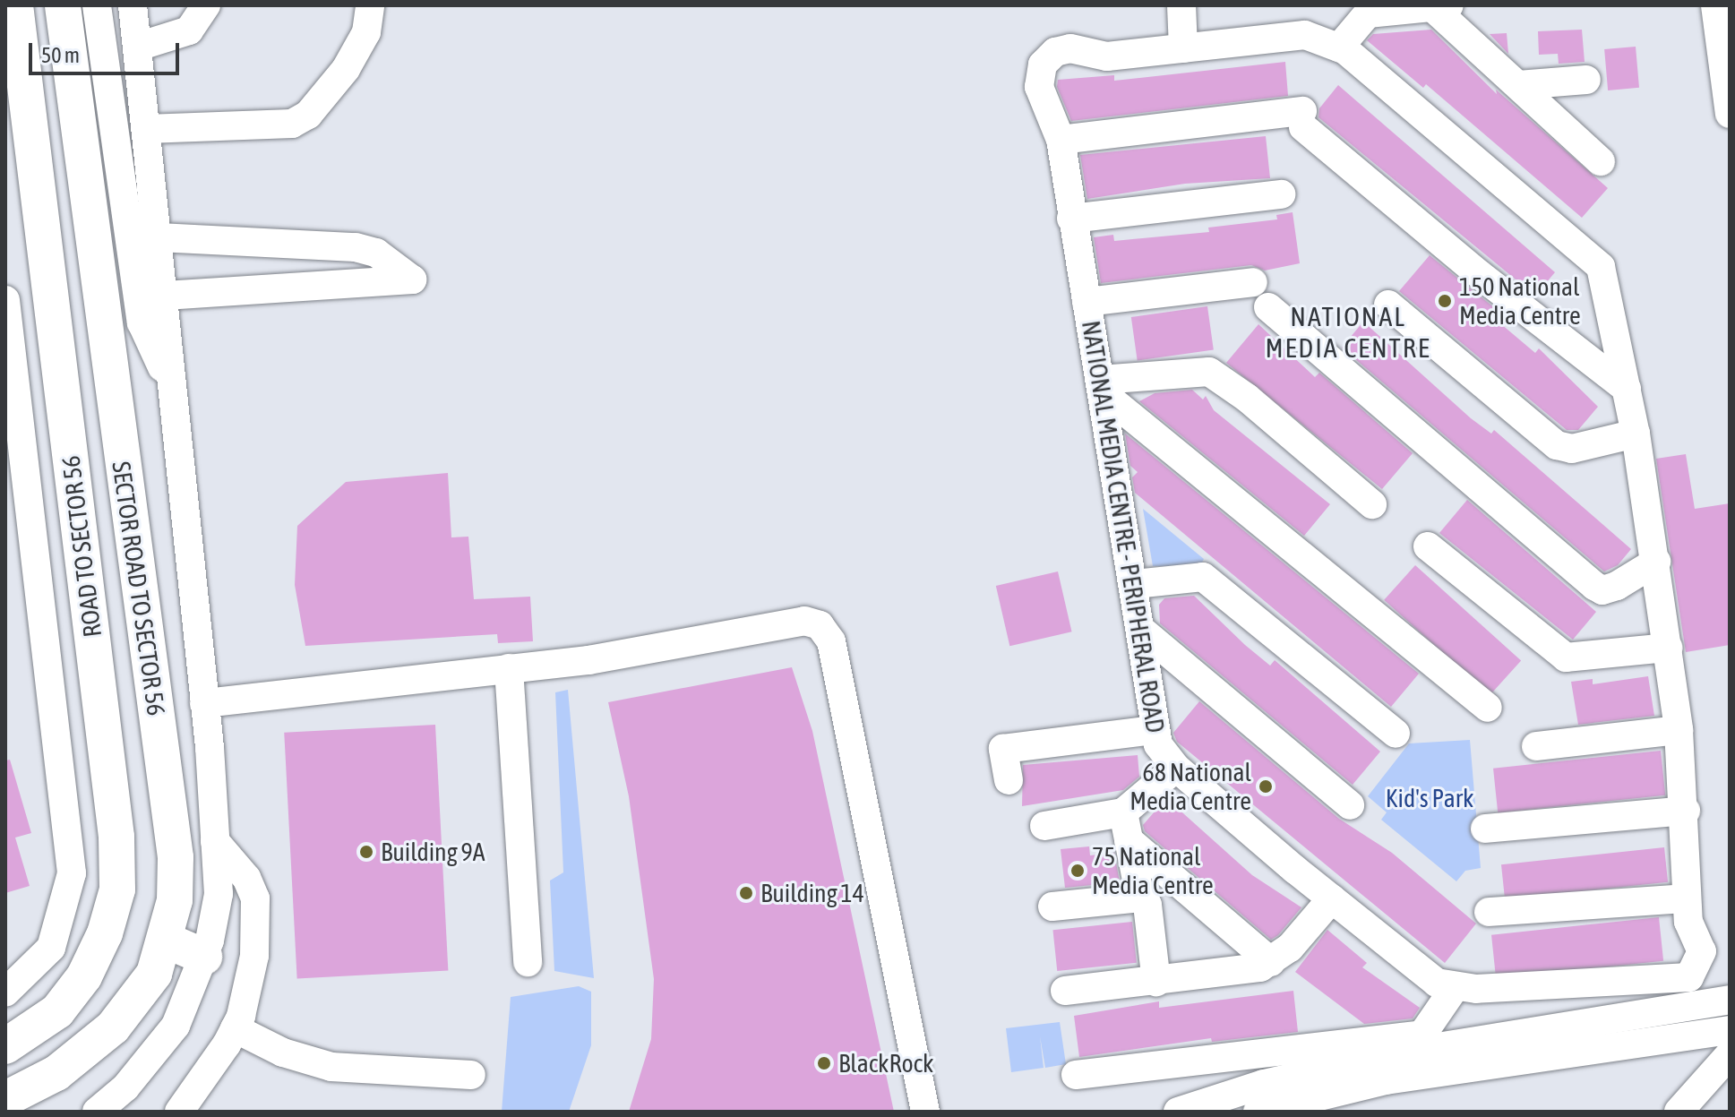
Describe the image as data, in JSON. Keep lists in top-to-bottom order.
{
  "streets": {
    "main road": ["ROAD TO SECTOR 56", "SECTOR ROAD TO SECTOR 56"],
    "street": ["NATIONAL MEDIA CENTRE - PERIPHERAL ROAD"]
  },
  "districts": ["NATIONAL MEDIA CENTRE"],
  "parks": ["Kid's Park"],
  "places": [
    "150 National Media Centre",
    "68 National Media Centre",
    "Building 9A",
    "75 National Media Centre",
    "Building 14",
    "BlackRock"
  ],
  "scale_bar": "50 m"
}
